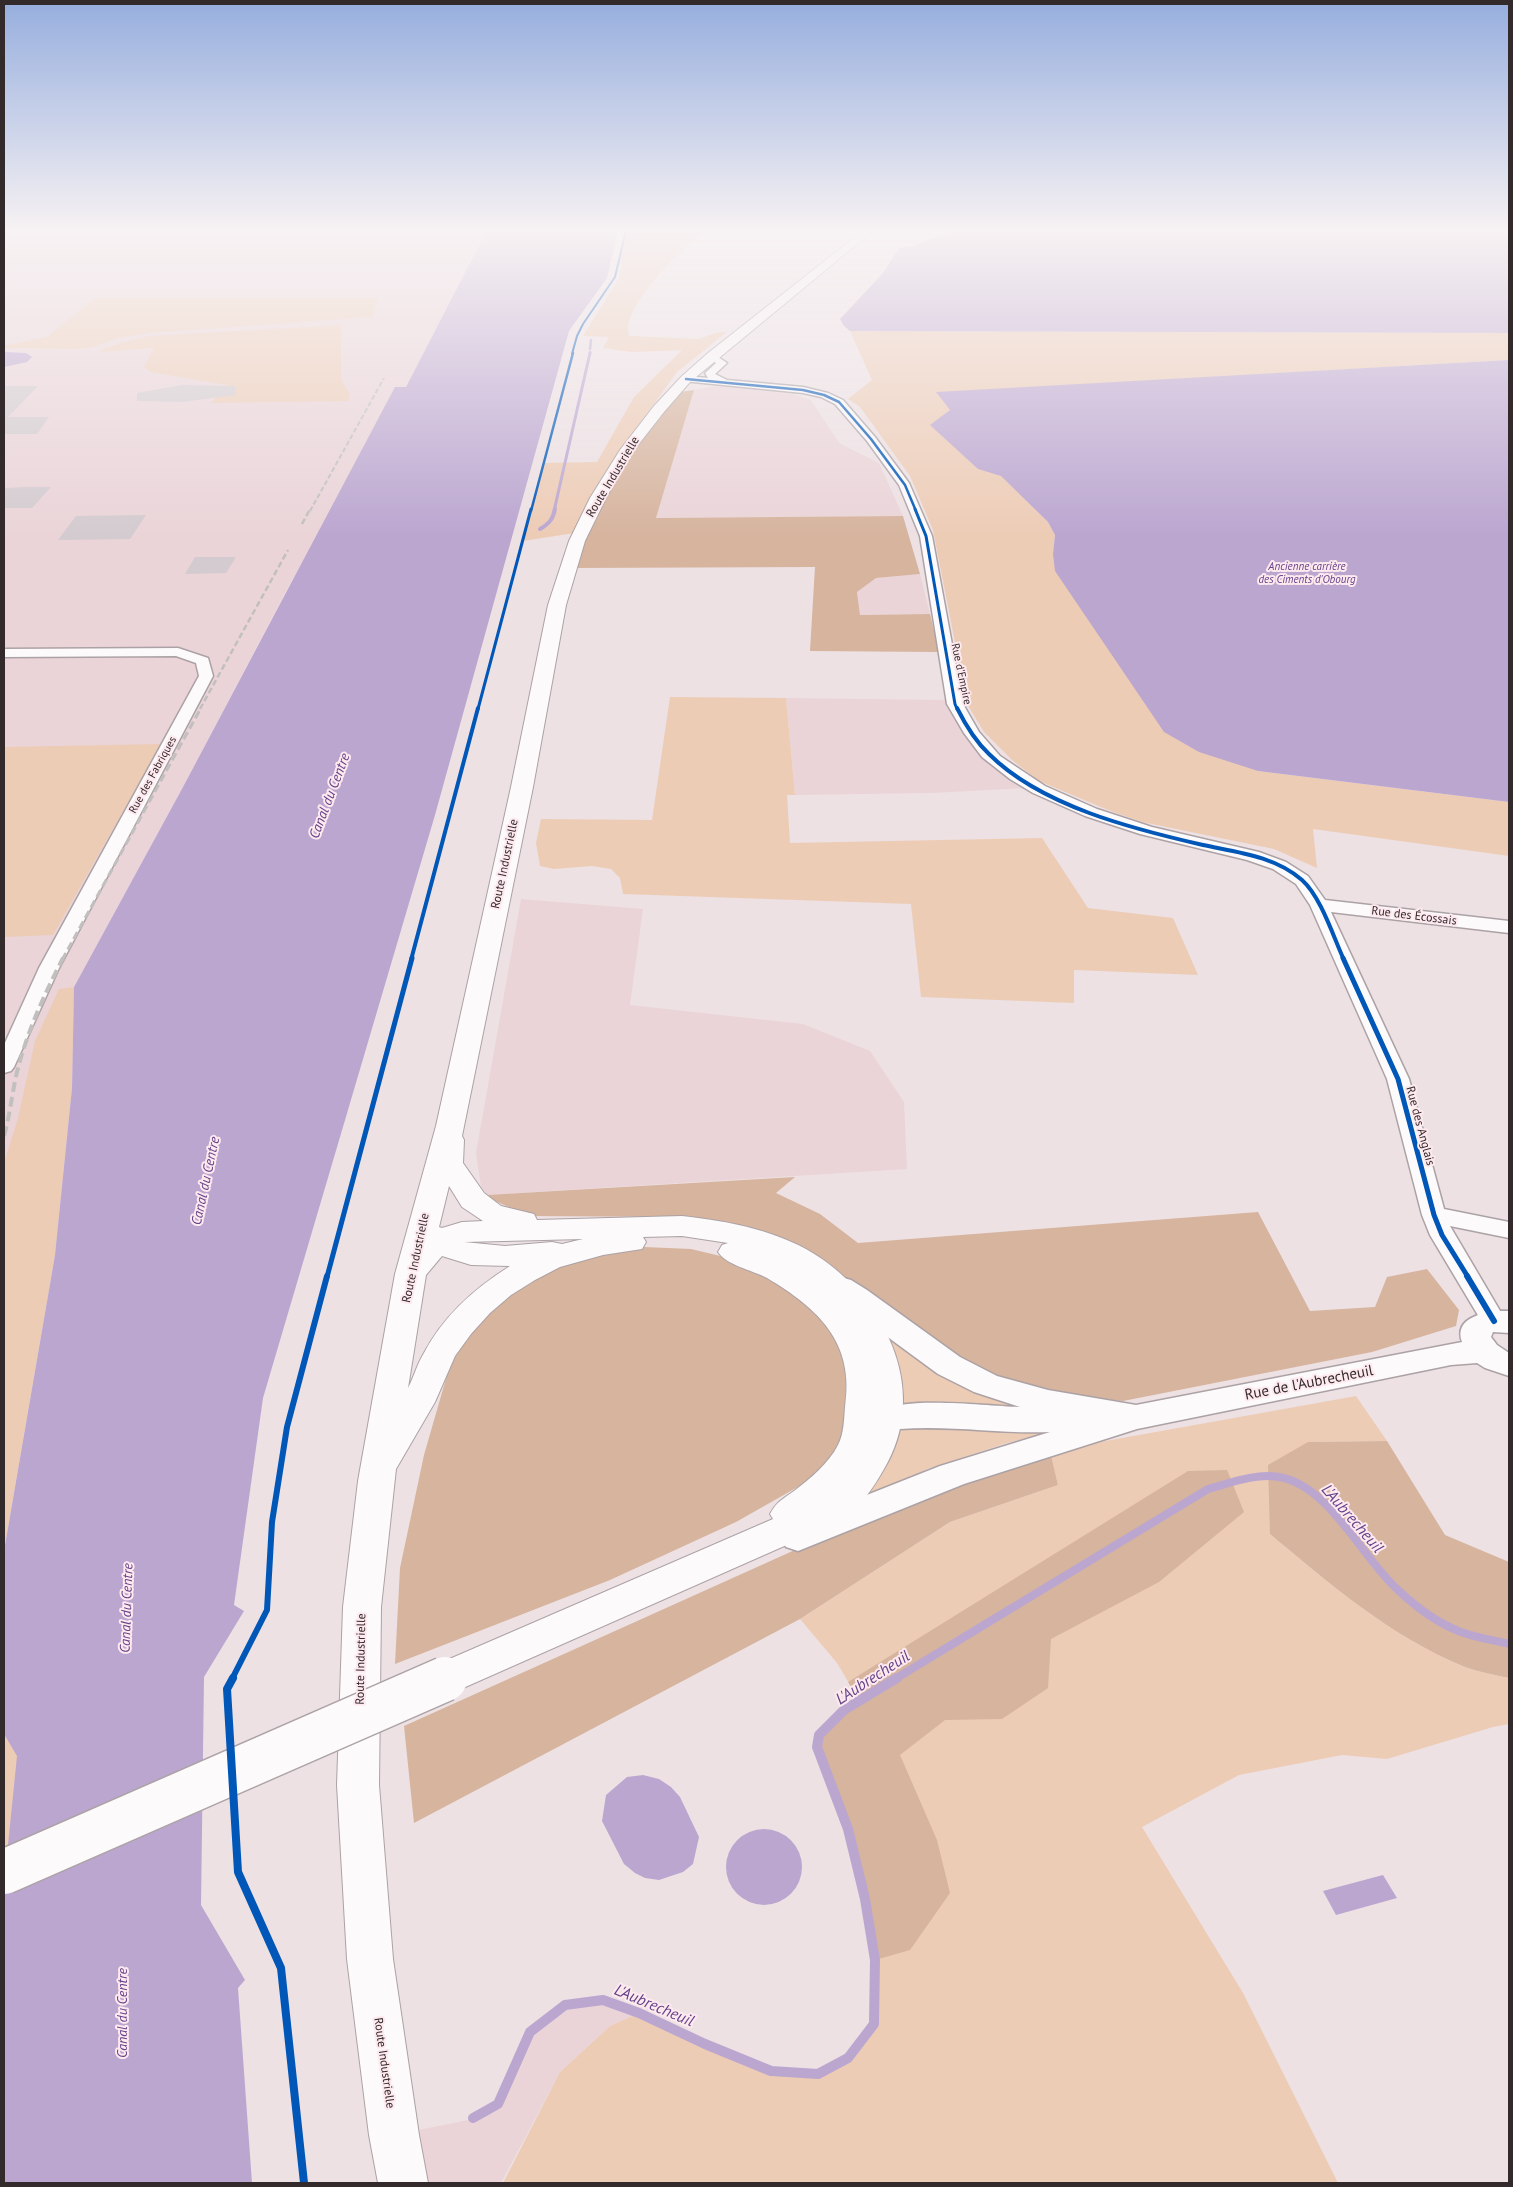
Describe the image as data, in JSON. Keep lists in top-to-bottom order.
{
  "streets": {
    "main road": ["Route Industrielle"],
    "street": [
      "Rue d'Empire",
      "Rue des Fabriques",
      "Rue des Écossais",
      "Rue des Anglais",
      "Rue de l'Aubrecheuil"
    ]
  },
  "crossings": [
    ["Route Industrielle", "Rue d'Empire"],
    ["Rue d'Empire", "Rue des Écossais"],
    ["Rue d'Empire", "Rue des Anglais"],
    ["Rue des Écossais", "Rue des Anglais"]
  ],
  "water": ["Ancienne carrière des Ciments d'Obourg", "Canal du Centre", "L'Aubrecheuil"]
}
